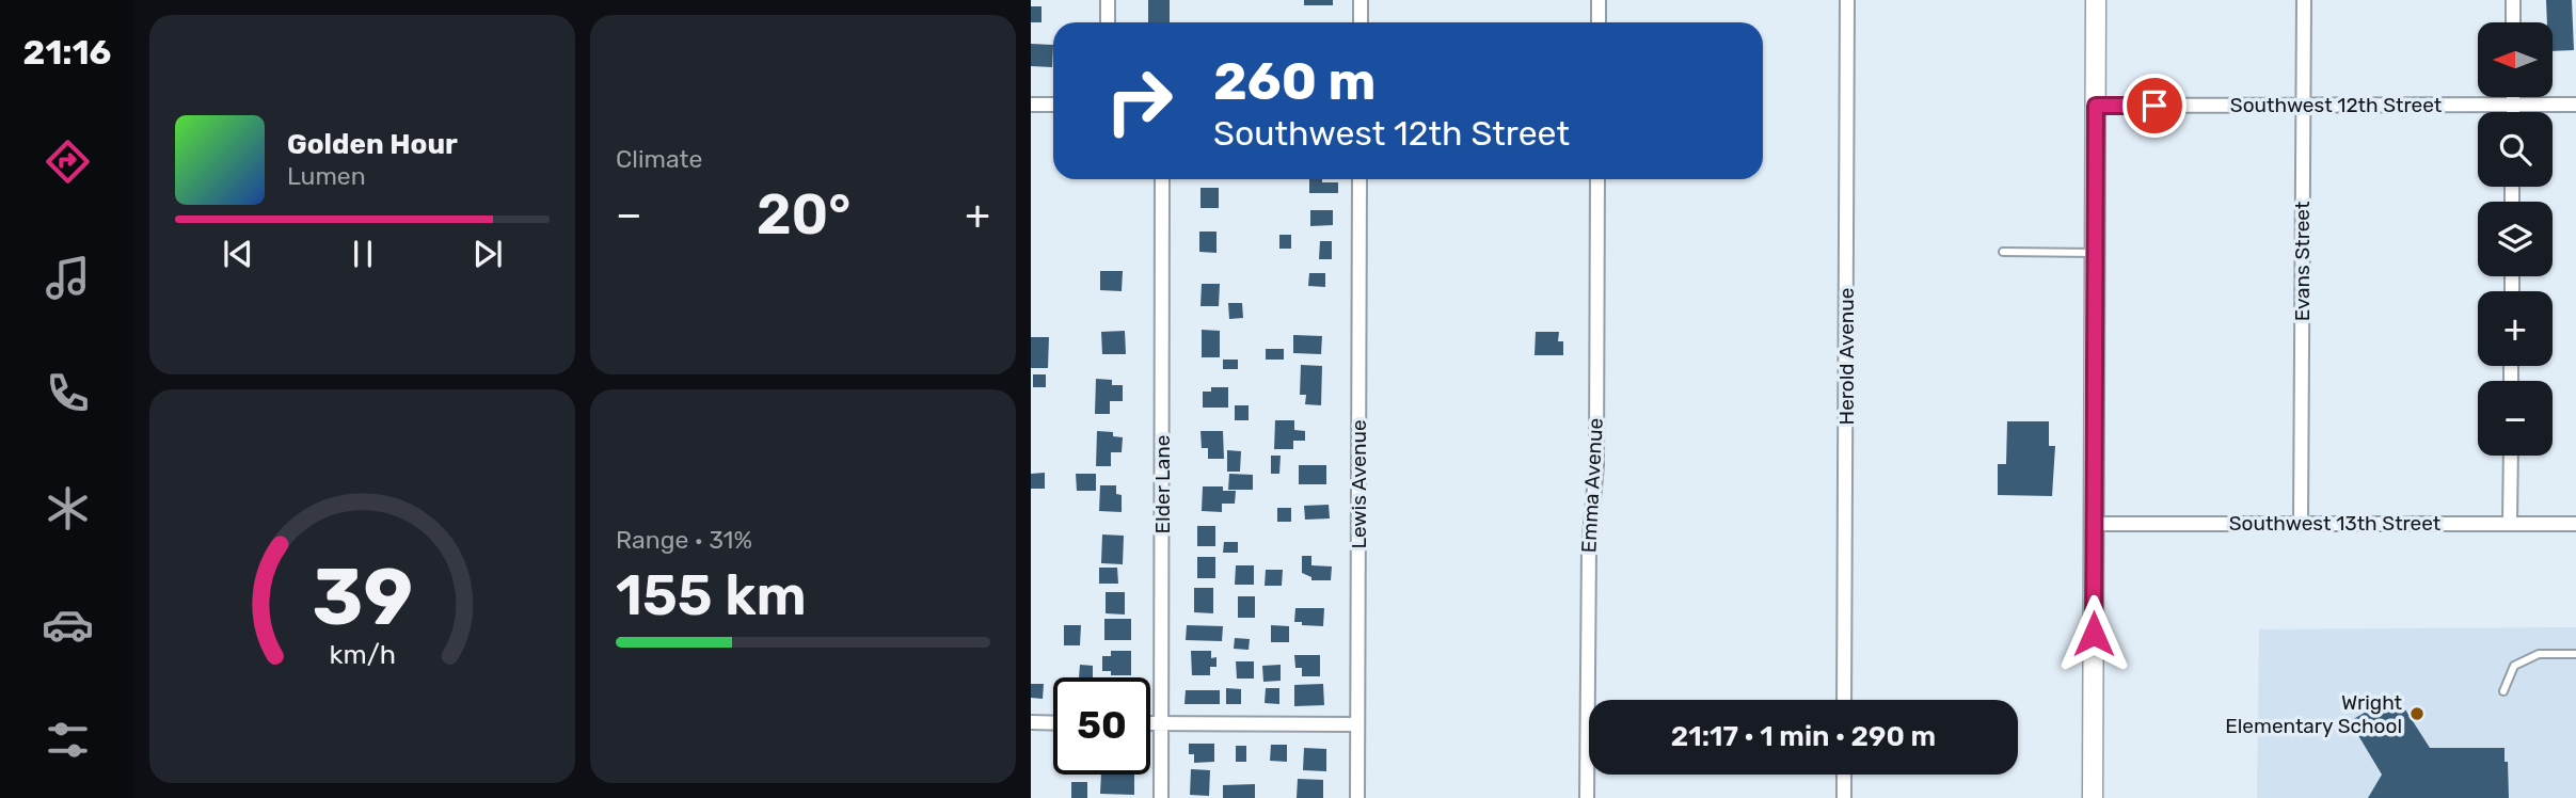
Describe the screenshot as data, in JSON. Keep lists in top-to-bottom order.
{
  "streets": {
    "street": [
      "Southwest 12th Street",
      "Evans Street",
      "Herold Avenue",
      "Elder Lane",
      "Lewis Avenue",
      "Emma Avenue",
      "Southwest 13th Street"
    ]
  },
  "crossings": [
    ["Southwest 12th Street", "Evans Street"],
    ["Evans Street", "Southwest 13th Street"]
  ],
  "places": ["Wright Elementary School"],
  "north": "left",
  "page": {
    "tabs": "21:16",
    "tile": [
      "Climate",
      ["Range · 31%", "155 km"]
    ],
    "map_buttons": ["+", "−"],
    "turn": ["260 m", "Southwest 12th Street"],
    "song": ["Golden Hour", "Lumen"],
    "heat": ["−", "20°", "+"],
    "limit": "50",
    "trip": "21:17 · 1 min · 290 m",
    "gauge": ["39", "km/h"]
  }
}
